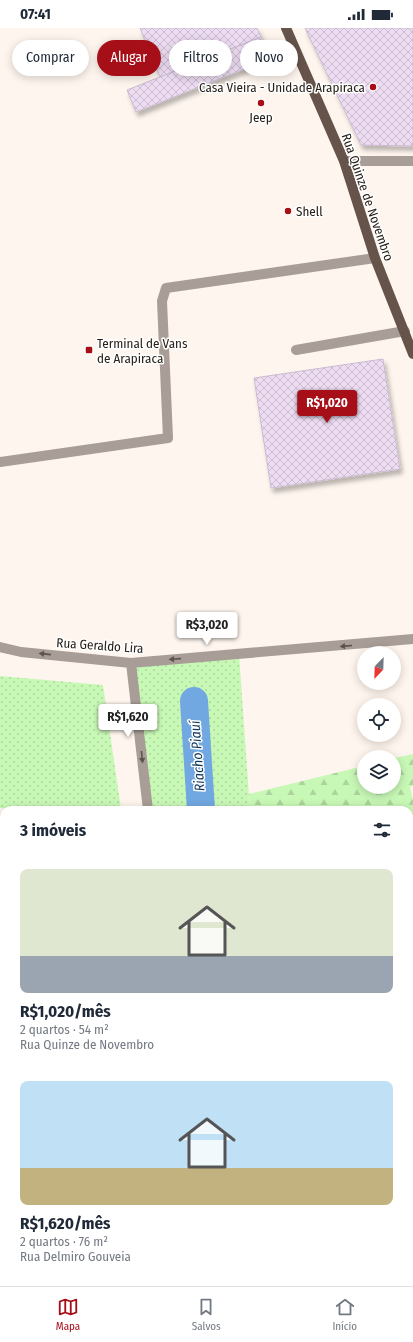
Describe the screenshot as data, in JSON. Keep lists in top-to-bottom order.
{
  "streets": {
    "main road": ["Rua Quinze de Novembro"],
    "street": ["Rua Geraldo Lira"]
  },
  "one_way": ["Rua Geraldo Lira"],
  "water": ["Riacho Piauí"],
  "places": {
    "other": ["Casa Vieira - Unidade Arapiraca", "Jeep", "Shell"],
    "transit": ["Terminal de Vans de Arapiraca"]
  },
  "north": "bottom left",
  "page": {
    "status": "07:41",
    "chip": [
      "Comprar",
      "Alugar",
      "Filtros",
      "Novo"
    ],
    "price": ["R$1,020", "R$3,020", "R$1,620"],
    "heading": "3 imóveis",
    "list": [
      {
        "name": "R$1,020/mês",
        "note": "2 quartos · 54 m² · Rua Quinze de Novembro"
      },
      {
        "name": "R$1,620/mês",
        "note": "2 quartos · 76 m² · Rua Delmiro Gouveia"
      }
    ],
    "tabs": ["Mapa", "Salvos", "Início"]
  }
}
